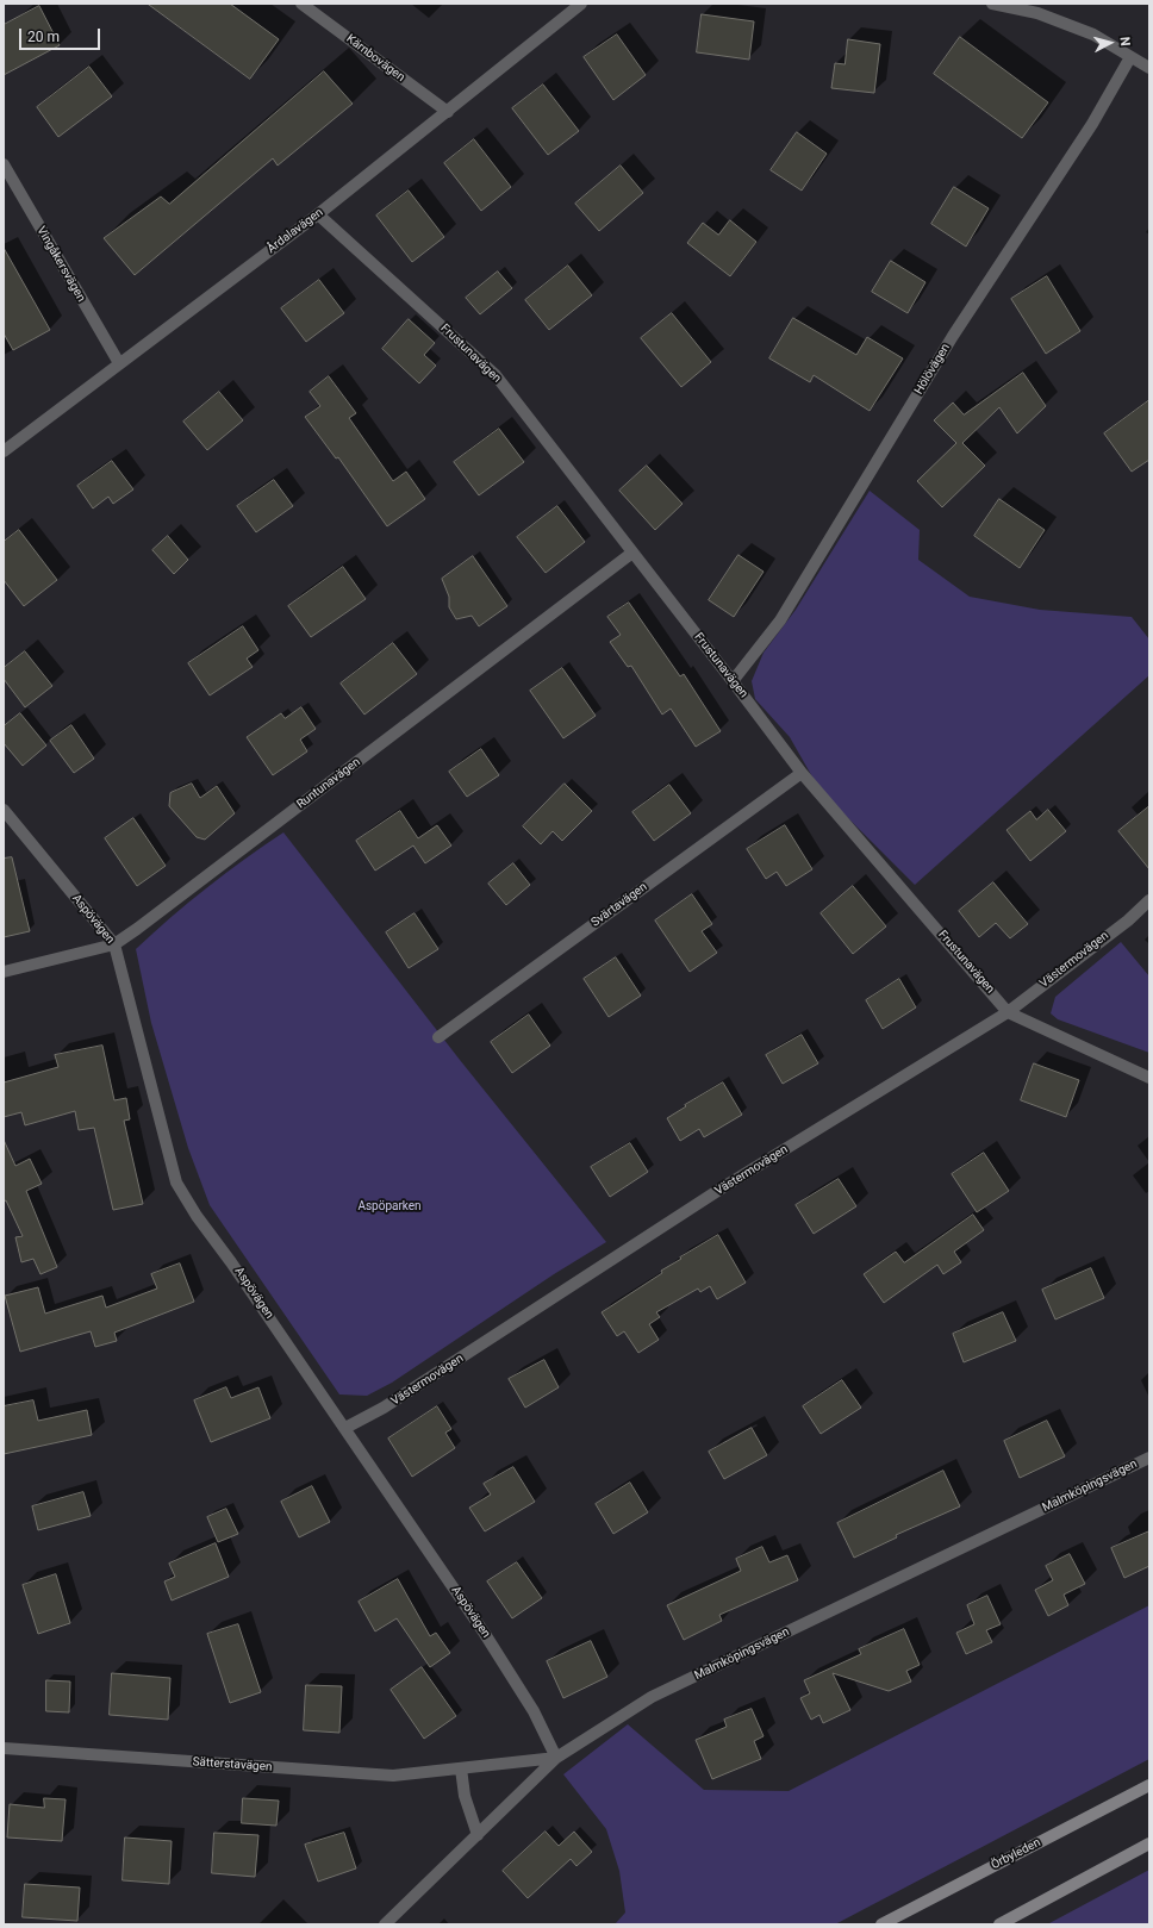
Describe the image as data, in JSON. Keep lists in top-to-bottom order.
{
  "streets": {
    "main road": ["Örbyleden"],
    "street": [
      "Kärnbovägen",
      "Årdalavägen",
      "Vingåkersvägen",
      "Frustunavägen",
      "Hölövägen",
      "Runtunavägen",
      "Svärtavägen",
      "Aspövägen",
      "Västermovägen",
      "Malmköpingsvägen",
      "Sätterstavägen"
    ]
  },
  "crossings": [
    ["Kärnbovägen", "Årdalavägen"],
    ["Årdalavägen", "Vingåkersvägen"],
    ["Årdalavägen", "Frustunavägen"],
    ["Frustunavägen", "Hölövägen"],
    ["Frustunavägen", "Runtunavägen"],
    ["Frustunavägen", "Svärtavägen"],
    ["Frustunavägen", "Västermovägen"],
    ["Runtunavägen", "Aspövägen"],
    ["Aspövägen", "Västermovägen"],
    ["Aspövägen", "Malmköpingsvägen"],
    ["Aspövägen", "Sätterstavägen"],
    ["Malmköpingsvägen", "Sätterstavägen"]
  ],
  "parks": ["Aspöparken"],
  "scale_bar": "20 m",
  "north": "right"
}
